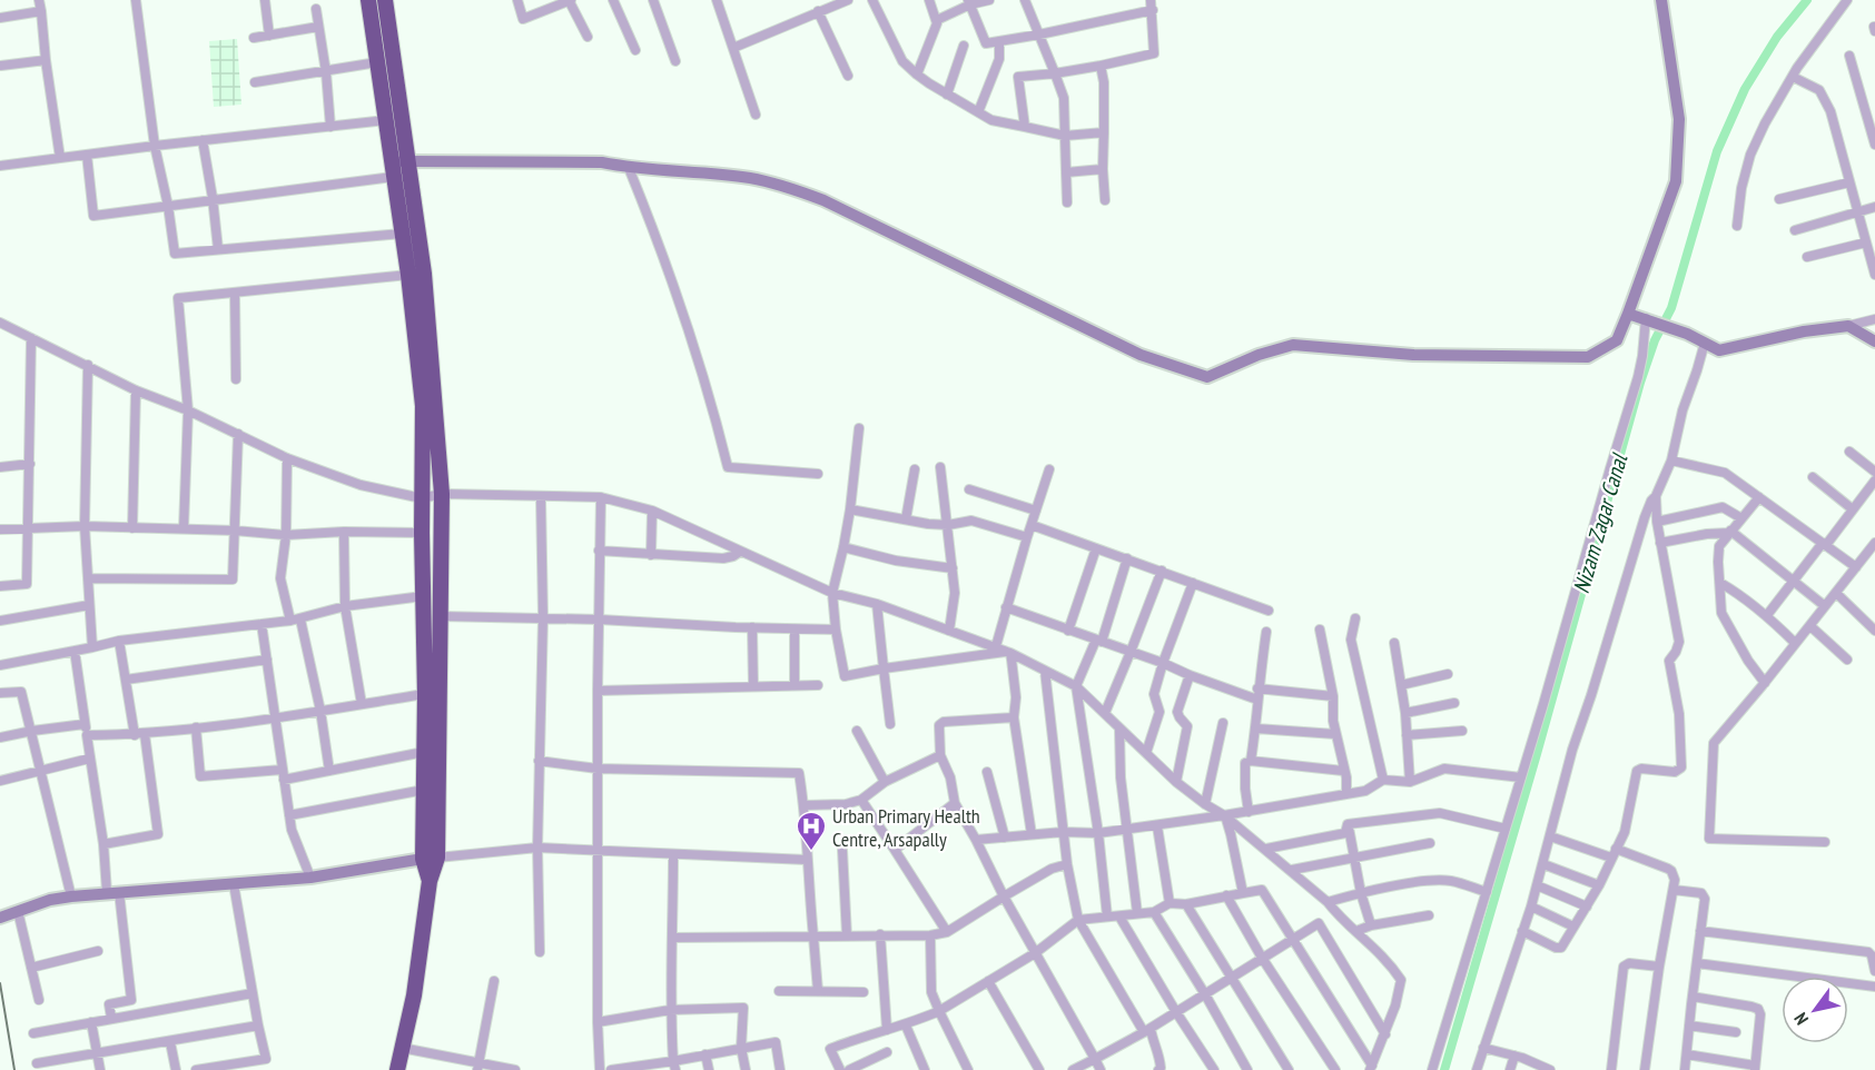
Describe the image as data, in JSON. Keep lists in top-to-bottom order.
{
  "water": ["Nizam Zagar Canal"],
  "places": {
    "hospital": ["Urban Primary Health Centre, Arsapally"]
  },
  "north": "bottom left"
}
